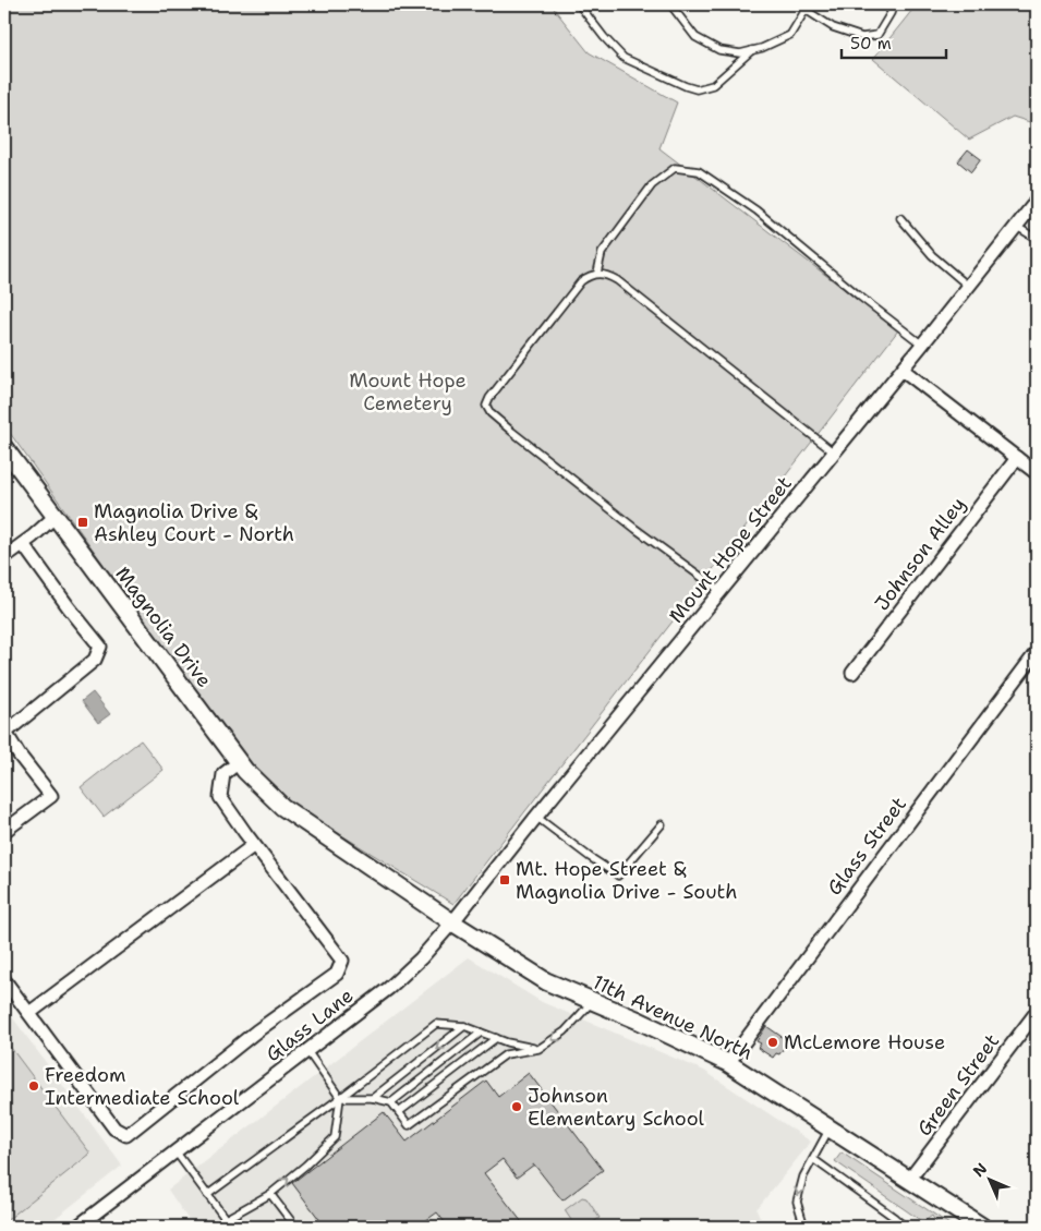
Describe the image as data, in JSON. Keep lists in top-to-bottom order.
{
  "streets": {
    "street": [
      "Mount Hope Street",
      "Johnson Alley",
      "Magnolia Drive",
      "Glass Street",
      "11th Avenue North",
      "Glass Lane",
      "Green Street"
    ]
  },
  "crossings": [
    ["Mount Hope Street", "Magnolia Drive"],
    ["Mount Hope Street", "11th Avenue North"],
    ["Mount Hope Street", "Glass Lane"],
    ["Magnolia Drive", "11th Avenue North"],
    ["Magnolia Drive", "Glass Lane"],
    ["Glass Street", "11th Avenue North"],
    ["11th Avenue North", "Glass Lane"],
    ["11th Avenue North", "Green Street"]
  ],
  "parks": ["Mount Hope Cemetery"],
  "places": {
    "transit": ["Magnolia Drive & Ashley Court - North", "Mt. Hope Street & Magnolia Drive - South"],
    "other": ["McLemore House", "Freedom Intermediate School", "Johnson Elementary School"]
  },
  "scale_bar": "50 m",
  "north": "top left"
}
